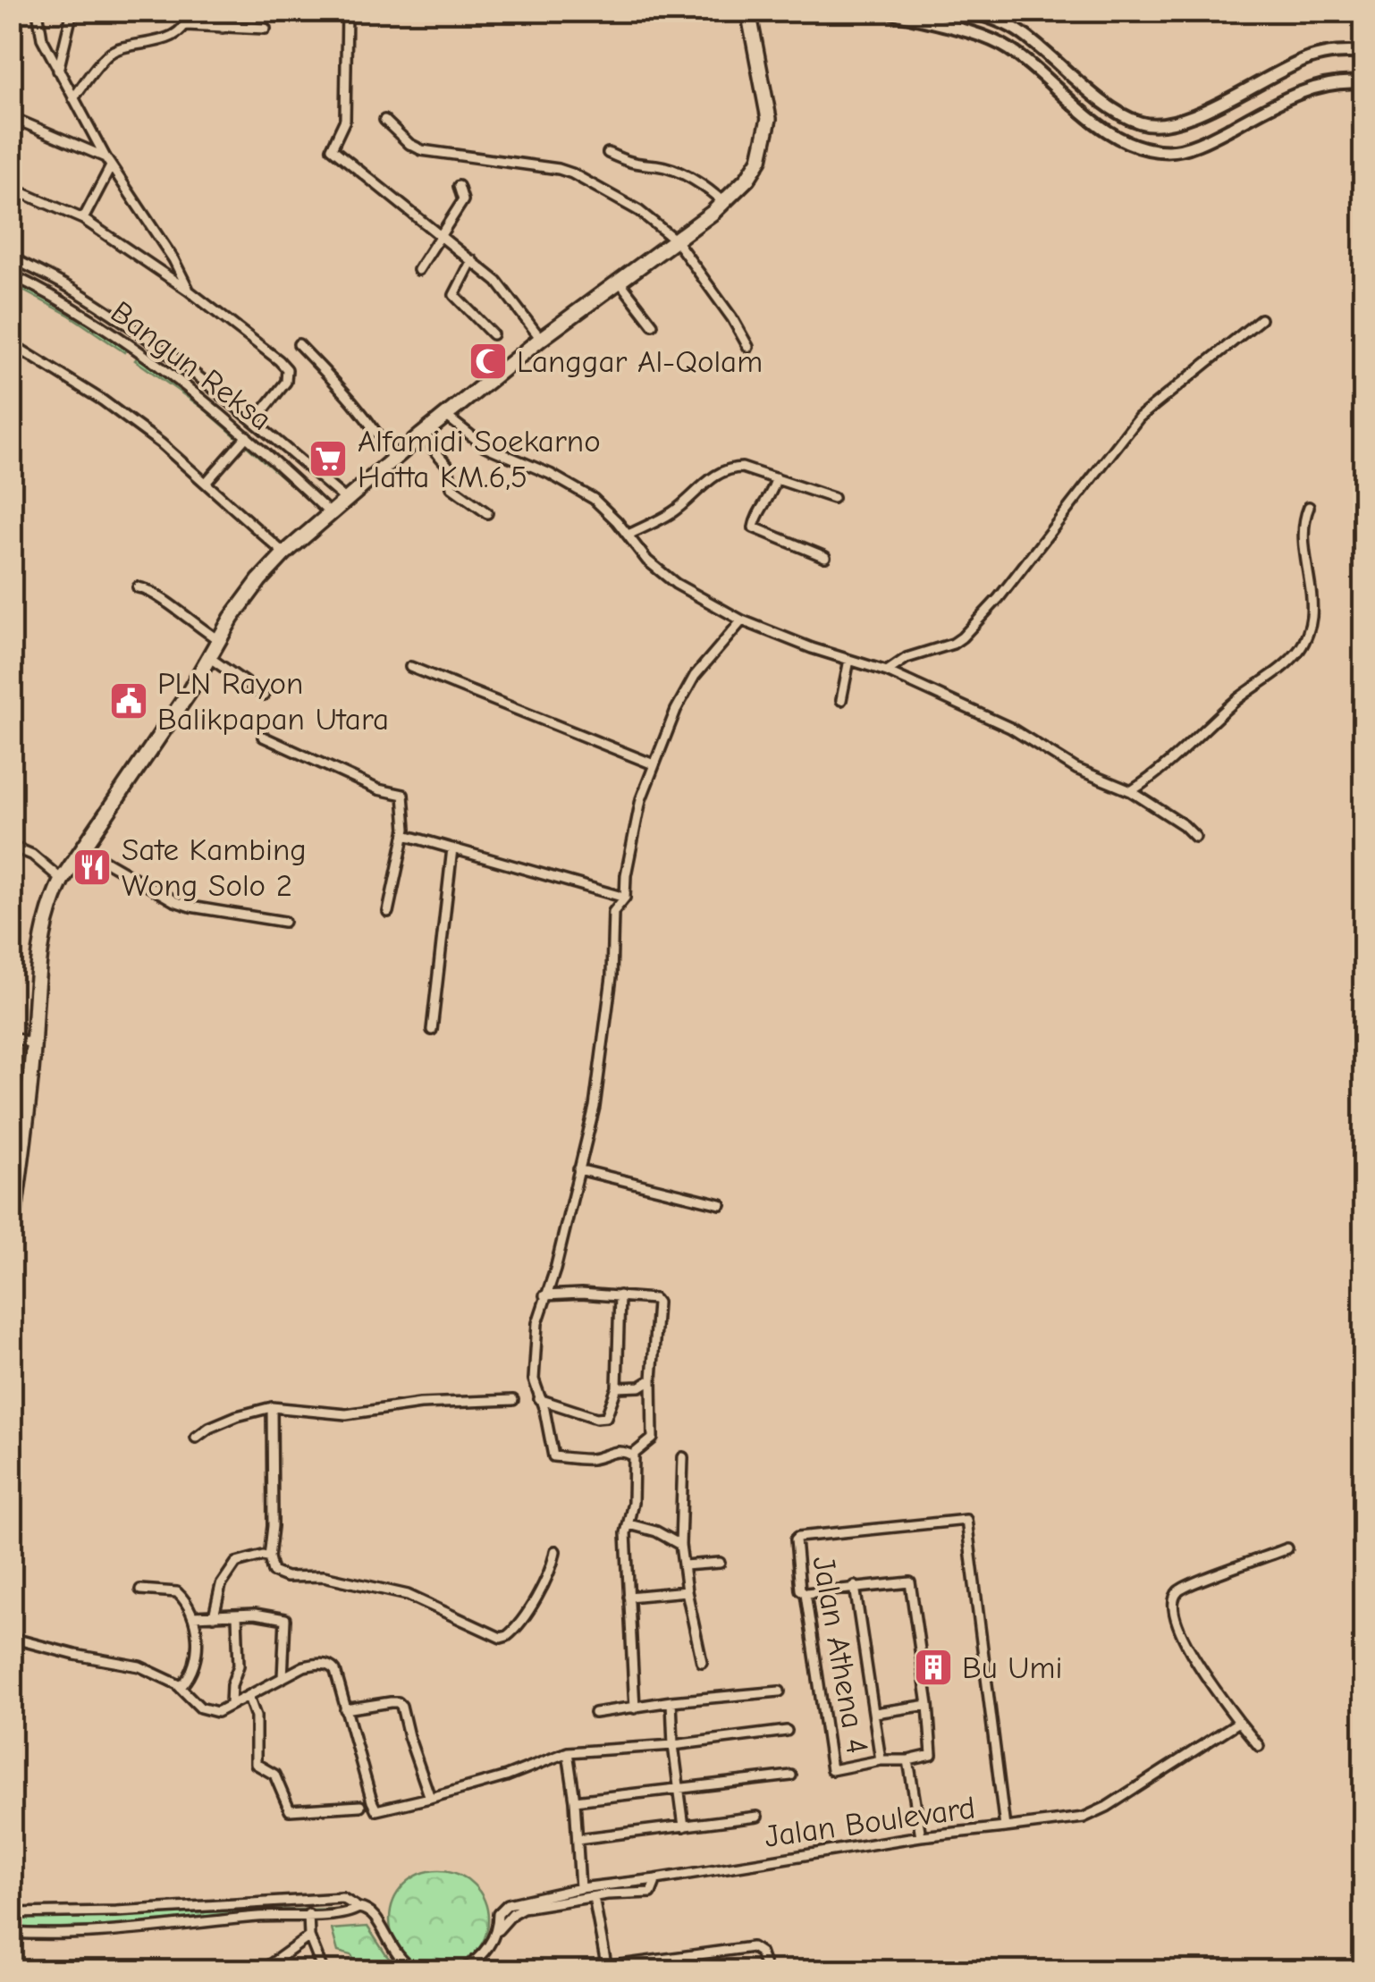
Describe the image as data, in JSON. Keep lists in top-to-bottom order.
{
  "streets": {
    "street": ["Bangun Reksa", "Jalan Athena 4", "Jalan Boulevard"]
  },
  "crossings": [
    ["Jalan Athena 4", "Jalan Boulevard"]
  ],
  "places": {
    "mosque": ["Langgar Al-Qolam"],
    "supermarket": ["Alfamidi Soekarno Hatta KM.6,5"],
    "public building": ["PLN Rayon Balikpapan Utara"],
    "restaurant": ["Sate Kambing Wong Solo 2"],
    "building": ["Bu Umi"]
  }
}
